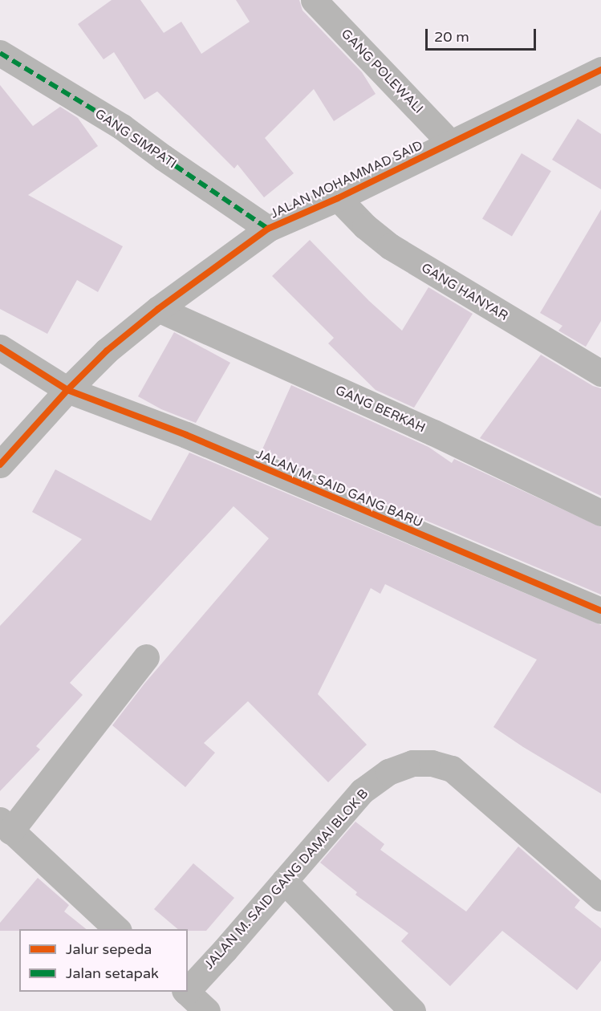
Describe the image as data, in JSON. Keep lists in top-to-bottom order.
{
  "streets": {
    "street": [
      "GANG POLEWALI",
      "GANG SIMPATI",
      "JALAN MOHAMMAD SAID",
      "GANG HANYAR",
      "GANG BERKAH",
      "JALAN M. SAID GANG BARU",
      "JALAN M. SAID GANG DAMAI BLOK B"
    ]
  },
  "crossings": [
    ["GANG POLEWALI", "JALAN MOHAMMAD SAID"],
    ["GANG SIMPATI", "JALAN MOHAMMAD SAID"],
    ["JALAN MOHAMMAD SAID", "GANG HANYAR"],
    ["JALAN MOHAMMAD SAID", "GANG BERKAH"],
    ["JALAN MOHAMMAD SAID", "JALAN M. SAID GANG BARU"]
  ],
  "legend": ["Jalur sepeda", "Jalan setapak"],
  "scale_bar": "20 m"
}
